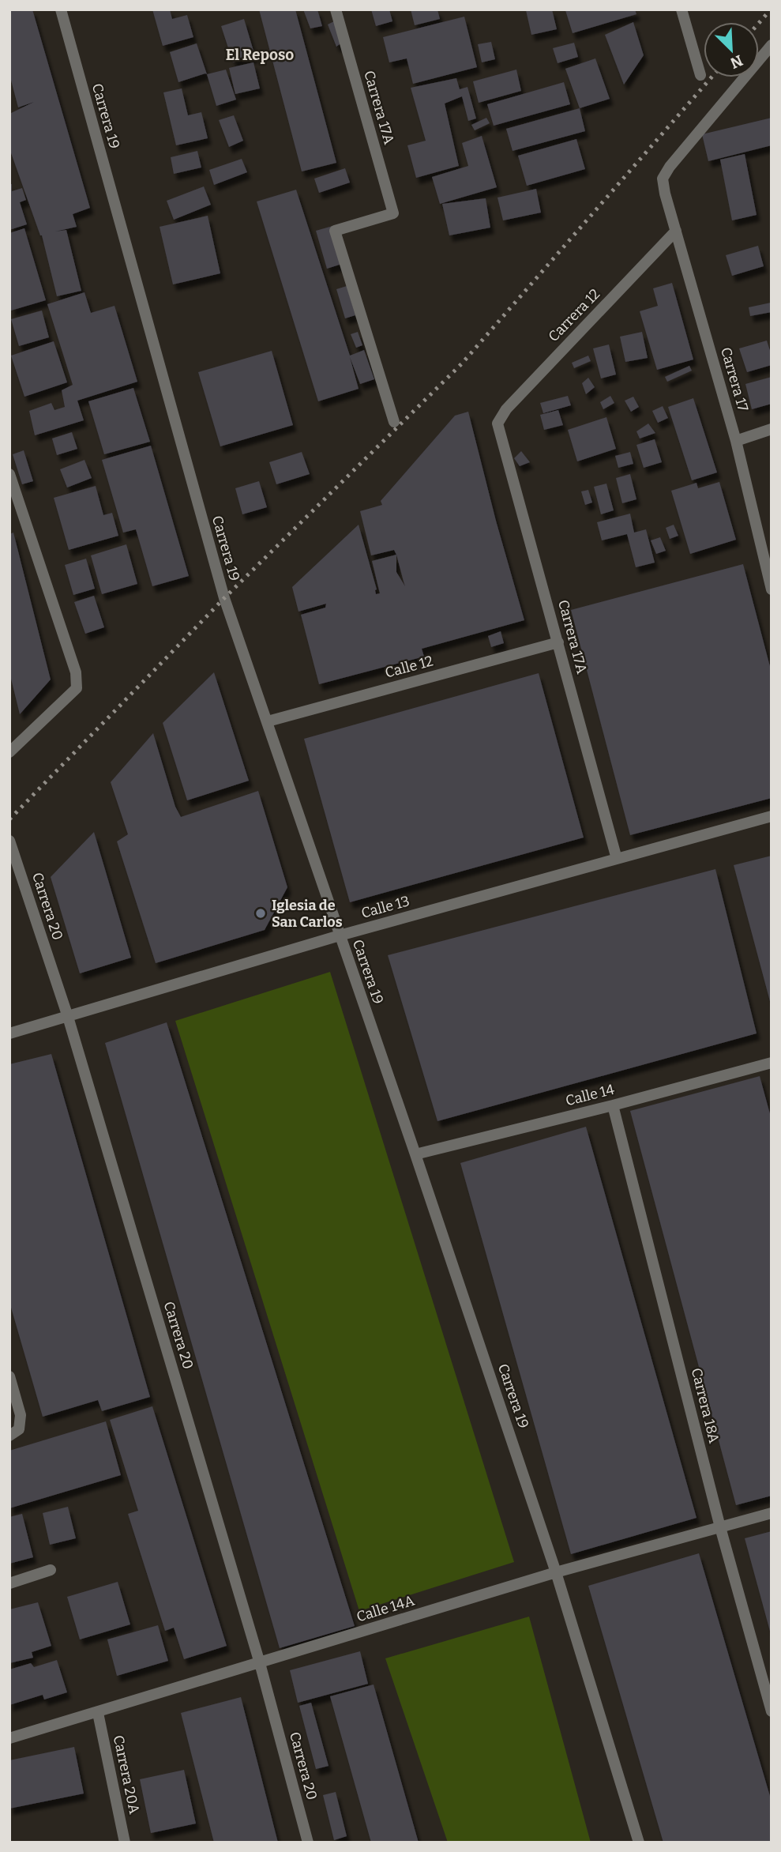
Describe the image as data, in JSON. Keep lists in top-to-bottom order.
{
  "streets": {
    "street": [
      "Carrera 17A",
      "Carrera 19",
      "Carrera 12",
      "Carrera 17",
      "Calle 12",
      "Carrera 20",
      "Calle 13",
      "Calle 14",
      "Carrera 18A",
      "Calle 14A",
      "Carrera 20A"
    ]
  },
  "crossings": [
    ["Carrera 17A", "Carrera 12"],
    ["Carrera 17A", "Calle 12"],
    ["Carrera 17A", "Calle 13"],
    ["Carrera 19", "Calle 12"],
    ["Carrera 19", "Calle 13"],
    ["Carrera 19", "Calle 14"],
    ["Carrera 19", "Calle 14A"],
    ["Carrera 12", "Carrera 17"],
    ["Carrera 20", "Calle 13"],
    ["Carrera 20", "Calle 14A"],
    ["Calle 14", "Carrera 18A"],
    ["Carrera 18A", "Calle 14A"],
    ["Calle 14A", "Carrera 20A"]
  ],
  "districts": ["El Reposo"],
  "places": ["Iglesia de San Carlos"],
  "north": "bottom right"
}
